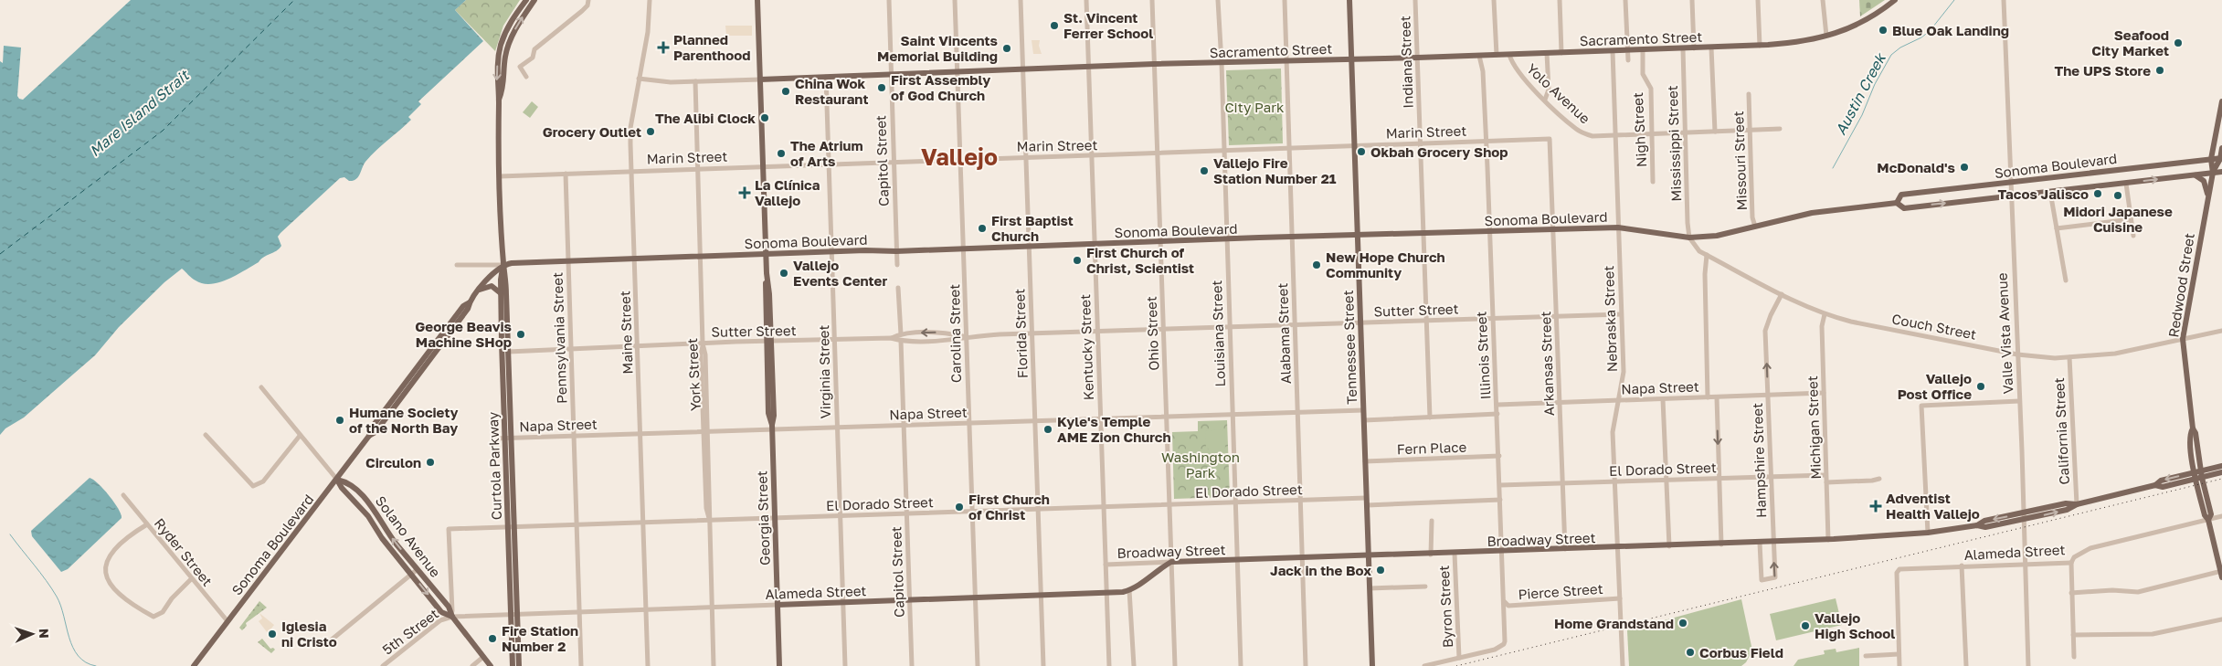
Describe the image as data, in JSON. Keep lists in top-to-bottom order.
{
  "streets": {
    "main road": [
      "Sacramento Street",
      "Sonoma Boulevard",
      "Redwood Street",
      "Tennessee Street",
      "Curtola Parkway",
      "Georgia Street",
      "Solano Avenue",
      "Broadway Street",
      "Alameda Street"
    ],
    "street": [
      "Indiana Street",
      "Yolo Avenue",
      "Nigh Street",
      "Marin Street",
      "Mississippi Street",
      "Capitol Street",
      "Missouri Street",
      "Sutter Street",
      "Nebraska Street",
      "Couch Street",
      "Maine Street",
      "Carolina Street",
      "Florida Street",
      "Ohio Street",
      "Louisiana Street",
      "Alabama Street",
      "Valle Vista Avenue",
      "Pennsylvania Street",
      "Kentucky Street",
      "Illinois Street",
      "Arkansas Street",
      "Virginia Street",
      "York Street",
      "Napa Street",
      "Michigan Street",
      "California Street",
      "Fern Place",
      "Hampshire Street",
      "El Dorado Street",
      "Ryder Street",
      "Pierce Street",
      "Byron Street",
      "5th Street"
    ]
  },
  "crossings": [
    ["Sacramento Street", "Indiana Street"],
    ["Sacramento Street", "Yolo Avenue"],
    ["Sacramento Street", "Nigh Street"],
    ["Sacramento Street", "Mississippi Street"],
    ["Sacramento Street", "Capitol Street"],
    ["Sacramento Street", "Nebraska Street"],
    ["Sacramento Street", "Maine Street"],
    ["Sacramento Street", "Carolina Street"],
    ["Sacramento Street", "Florida Street"],
    ["Sacramento Street", "Ohio Street"],
    ["Sacramento Street", "Louisiana Street"],
    ["Sacramento Street", "Alabama Street"],
    ["Sacramento Street", "Kentucky Street"],
    ["Sacramento Street", "Tennessee Street"],
    ["Sacramento Street", "Illinois Street"],
    ["Sacramento Street", "Virginia Street"],
    ["Sacramento Street", "York Street"],
    ["Sacramento Street", "Georgia Street"],
    ["Indiana Street", "Marin Street"],
    ["Indiana Street", "Sonoma Boulevard"],
    ["Indiana Street", "Sutter Street"],
    ["Yolo Avenue", "Nebraska Street"],
    ["Marin Street", "Capitol Street"],
    ["Marin Street", "Maine Street"],
    ["Marin Street", "Carolina Street"],
    ["Marin Street", "Florida Street"],
    ["Marin Street", "Ohio Street"],
    ["Marin Street", "Louisiana Street"],
    ["Marin Street", "Alabama Street"],
    ["Marin Street", "Pennsylvania Street"],
    ["Marin Street", "Kentucky Street"],
    ["Marin Street", "Tennessee Street"],
    ["Marin Street", "Illinois Street"],
    ["Marin Street", "Arkansas Street"],
    ["Marin Street", "Virginia Street"],
    ["Marin Street", "York Street"],
    ["Marin Street", "Curtola Parkway"],
    ["Marin Street", "Georgia Street"],
    ["Mississippi Street", "Sonoma Boulevard"],
    ["Mississippi Street", "Couch Street"],
    ["Capitol Street", "Sonoma Boulevard"],
    ["Capitol Street", "Sutter Street"],
    ["Capitol Street", "Napa Street"],
    ["Capitol Street", "El Dorado Street"],
    ["Capitol Street", "Alameda Street"],
    ["Missouri Street", "Sonoma Boulevard"],
    ["Sonoma Boulevard", "Redwood Street"],
    ["Sonoma Boulevard", "Nebraska Street"],
    ["Sonoma Boulevard", "Couch Street"],
    ["Sonoma Boulevard", "Maine Street"],
    ["Sonoma Boulevard", "Carolina Street"],
    ["Sonoma Boulevard", "Florida Street"],
    ["Sonoma Boulevard", "Ohio Street"],
    ["Sonoma Boulevard", "Louisiana Street"],
    ["Sonoma Boulevard", "Alabama Street"],
    ["Sonoma Boulevard", "Valle Vista Avenue"],
    ["Sonoma Boulevard", "Pennsylvania Street"],
    ["Sonoma Boulevard", "Kentucky Street"],
    ["Sonoma Boulevard", "Tennessee Street"],
    ["Sonoma Boulevard", "Illinois Street"],
    ["Sonoma Boulevard", "Arkansas Street"],
    ["Sonoma Boulevard", "Virginia Street"],
    ["Sonoma Boulevard", "York Street"],
    ["Sonoma Boulevard", "Curtola Parkway"],
    ["Sonoma Boulevard", "Georgia Street"],
    ["Sonoma Boulevard", "Solano Avenue"],
    ["Sonoma Boulevard", "Ryder Street"],
    ["Redwood Street", "Couch Street"],
    ["Redwood Street", "Broadway Street"],
    ["Redwood Street", "Alameda Street"],
    ["Sutter Street", "Nebraska Street"],
    ["Sutter Street", "Maine Street"],
    ["Sutter Street", "Carolina Street"],
    ["Sutter Street", "Florida Street"],
    ["Sutter Street", "Ohio Street"],
    ["Sutter Street", "Louisiana Street"],
    ["Sutter Street", "Alabama Street"],
    ["Sutter Street", "Pennsylvania Street"],
    ["Sutter Street", "Kentucky Street"],
    ["Sutter Street", "Tennessee Street"],
    ["Sutter Street", "Illinois Street"],
    ["Sutter Street", "Arkansas Street"],
    ["Sutter Street", "Virginia Street"],
    ["Sutter Street", "York Street"],
    ["Sutter Street", "Curtola Parkway"],
    ["Sutter Street", "Georgia Street"],
    ["Nebraska Street", "Napa Street"],
    ["Nebraska Street", "El Dorado Street"],
    ["Nebraska Street", "Broadway Street"],
    ["Nebraska Street", "Pierce Street"],
    ["Couch Street", "Valle Vista Avenue"],
    ["Couch Street", "Michigan Street"],
    ["Couch Street", "California Street"],
    ["Couch Street", "Hampshire Street"],
    ["Maine Street", "Napa Street"],
    ["Maine Street", "El Dorado Street"],
    ["Maine Street", "Alameda Street"],
    ["Carolina Street", "Napa Street"],
    ["Carolina Street", "El Dorado Street"],
    ["Carolina Street", "Alameda Street"],
    ["Florida Street", "Napa Street"],
    ["Florida Street", "El Dorado Street"],
    ["Florida Street", "Alameda Street"],
    ["Ohio Street", "Napa Street"],
    ["Ohio Street", "El Dorado Street"],
    ["Ohio Street", "Broadway Street"],
    ["Ohio Street", "Alameda Street"],
    ["Louisiana Street", "Napa Street"],
    ["Louisiana Street", "El Dorado Street"],
    ["Louisiana Street", "Broadway Street"],
    ["Alabama Street", "Napa Street"],
    ["Alabama Street", "El Dorado Street"],
    ["Alabama Street", "Broadway Street"],
    ["Valle Vista Avenue", "Broadway Street"],
    ["Valle Vista Avenue", "Alameda Street"],
    ["Pennsylvania Street", "Napa Street"],
    ["Pennsylvania Street", "El Dorado Street"],
    ["Pennsylvania Street", "Alameda Street"],
    ["Kentucky Street", "Napa Street"],
    ["Kentucky Street", "El Dorado Street"],
    ["Kentucky Street", "Broadway Street"],
    ["Kentucky Street", "Alameda Street"],
    ["Tennessee Street", "Napa Street"],
    ["Tennessee Street", "Fern Place"],
    ["Tennessee Street", "El Dorado Street"],
    ["Tennessee Street", "Broadway Street"],
    ["Illinois Street", "Napa Street"],
    ["Illinois Street", "Fern Place"],
    ["Illinois Street", "El Dorado Street"],
    ["Illinois Street", "Broadway Street"],
    ["Illinois Street", "Pierce Street"],
    ["Illinois Street", "Byron Street"],
    ["Arkansas Street", "Napa Street"],
    ["Arkansas Street", "El Dorado Street"],
    ["Arkansas Street", "Broadway Street"],
    ["Virginia Street", "Napa Street"],
    ["Virginia Street", "El Dorado Street"],
    ["Virginia Street", "Alameda Street"],
    ["York Street", "Napa Street"],
    ["York Street", "El Dorado Street"],
    ["York Street", "Alameda Street"],
    ["Napa Street", "Michigan Street"],
    ["Napa Street", "Hampshire Street"],
    ["Napa Street", "Curtola Parkway"],
    ["Napa Street", "Georgia Street"],
    ["Michigan Street", "El Dorado Street"],
    ["Michigan Street", "Broadway Street"],
    ["California Street", "Broadway Street"],
    ["Hampshire Street", "El Dorado Street"],
    ["Hampshire Street", "Broadway Street"],
    ["Curtola Parkway", "El Dorado Street"],
    ["Curtola Parkway", "Alameda Street"],
    ["El Dorado Street", "Georgia Street"],
    ["El Dorado Street", "Solano Avenue"],
    ["El Dorado Street", "Alameda Street"],
    ["El Dorado Street", "5th Street"],
    ["Georgia Street", "Alameda Street"],
    ["Solano Avenue", "Alameda Street"],
    ["Solano Avenue", "5th Street"],
    ["Broadway Street", "Alameda Street"],
    ["Broadway Street", "Byron Street"],
    ["Alameda Street", "5th Street"]
  ],
  "districts": ["Vallejo"],
  "water": ["Austin Creek", "Mare Island Strait"],
  "parks": ["City Park", "Washington Park"],
  "places": {
    "other": [
      "St. Vincent Ferrer School",
      "Blue Oak Landing",
      "Seafood City Market",
      "Saint Vincents Memorial Building",
      "The UPS Store",
      "First Assembly of God Church",
      "China Wok Restaurant",
      "The Alibi Clock",
      "Grocery Outlet",
      "Okbah Grocery Shop",
      "The Atrium of Arts",
      "McDonald's",
      "Vallejo Fire Station Number 21",
      "Tacos Jalisco",
      "Midori Japanese Cuisine",
      "First Baptist Church",
      "First Church of Christ, Scientist",
      "New Hope Church Community",
      "Vallejo Events Center",
      "George Beavis Machine SHop",
      "Vallejo Post Office",
      "Humane Society of the North Bay",
      "Kyle's Temple AME Zion Church",
      "Circulon",
      "First Church of Christ",
      "Jack in the Box",
      "Home Grandstand",
      "Vallejo High School",
      "Iglesia ni Cristo",
      "Fire Station Number 2",
      "Corbus Field"
    ],
    "health": ["Planned Parenthood", "La Clínica Vallejo", "Adventist Health Vallejo"]
  },
  "north": "right"
}
